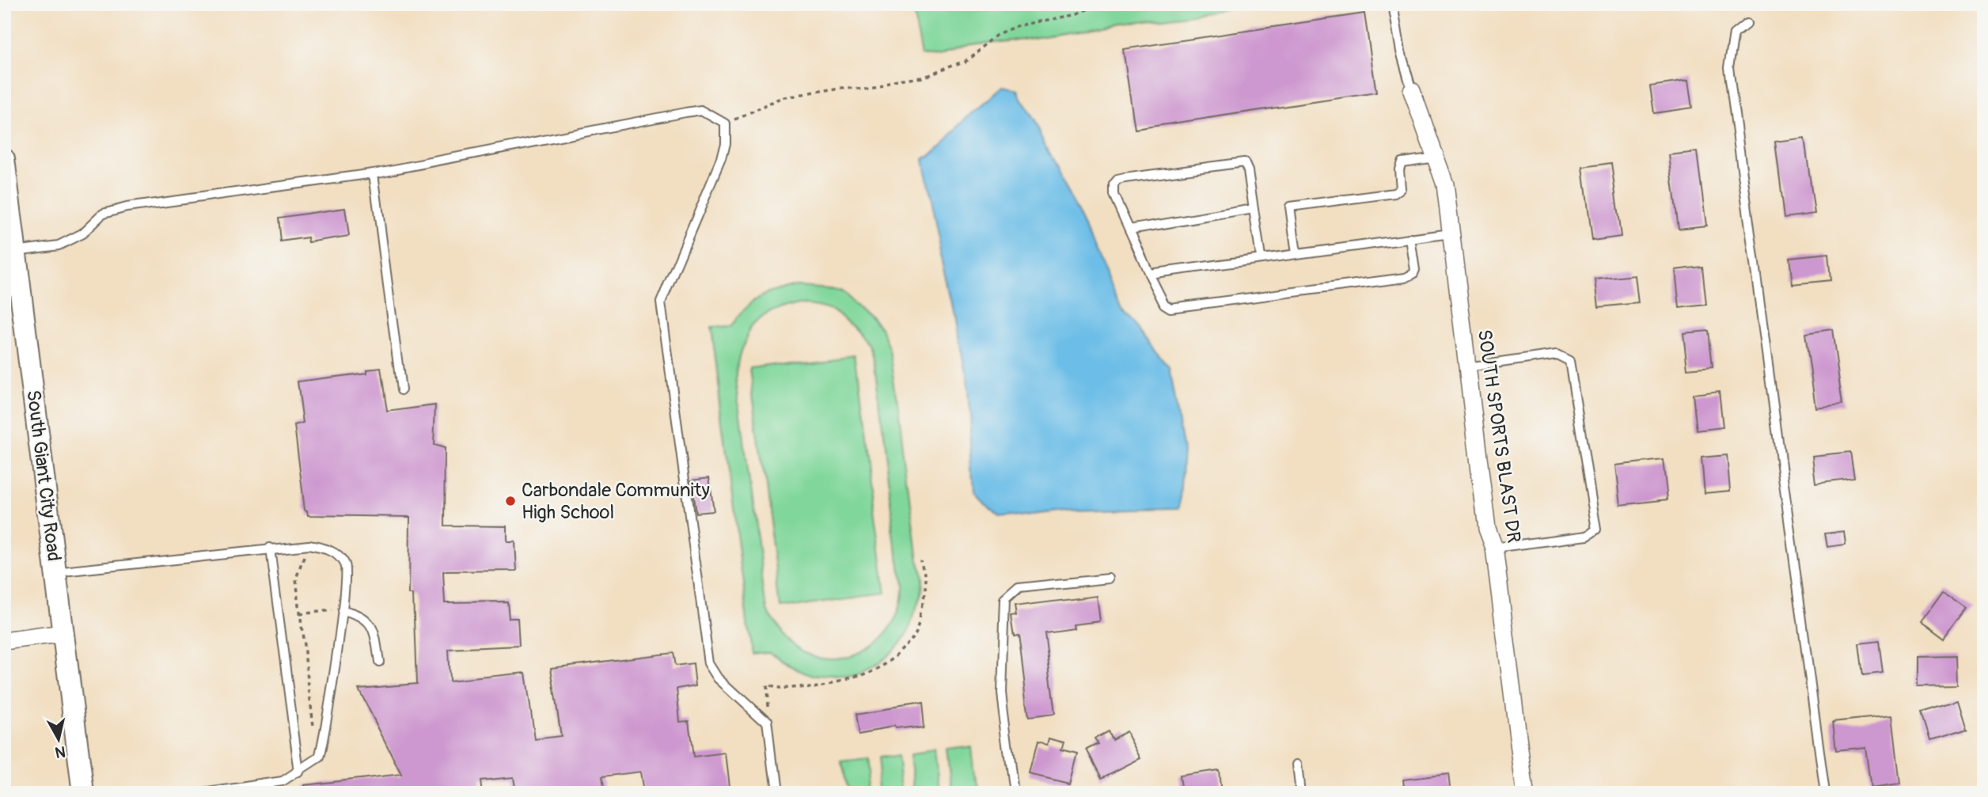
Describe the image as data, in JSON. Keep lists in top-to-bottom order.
{
  "streets": {
    "street": ["SOUTH SPORTS BLAST DR", "South Giant City Road"]
  },
  "places": ["Carbondale Community High School"],
  "north": "bottom"
}
